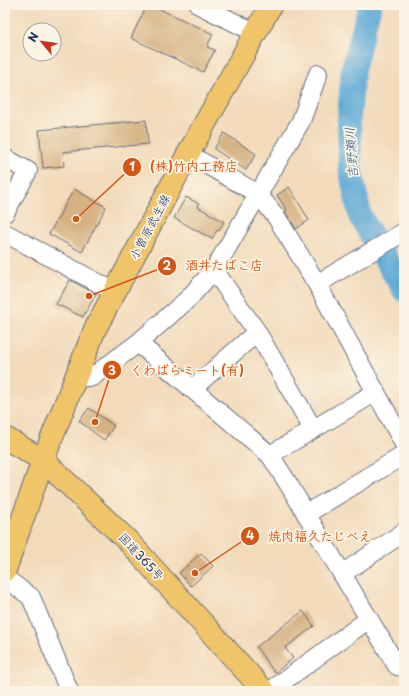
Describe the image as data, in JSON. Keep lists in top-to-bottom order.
{
  "streets": {
    "main road": ["小曽原武生線", "国道365号"]
  },
  "crossings": [
    ["小曽原武生線", "国道365号"]
  ],
  "water": ["吉野瀬川"],
  "places": [
    "(株)竹内工務店",
    "酒井たばこ店",
    "くわばらミート(有)",
    "焼肉福久たじべえ"
  ],
  "north": "top left"
}
